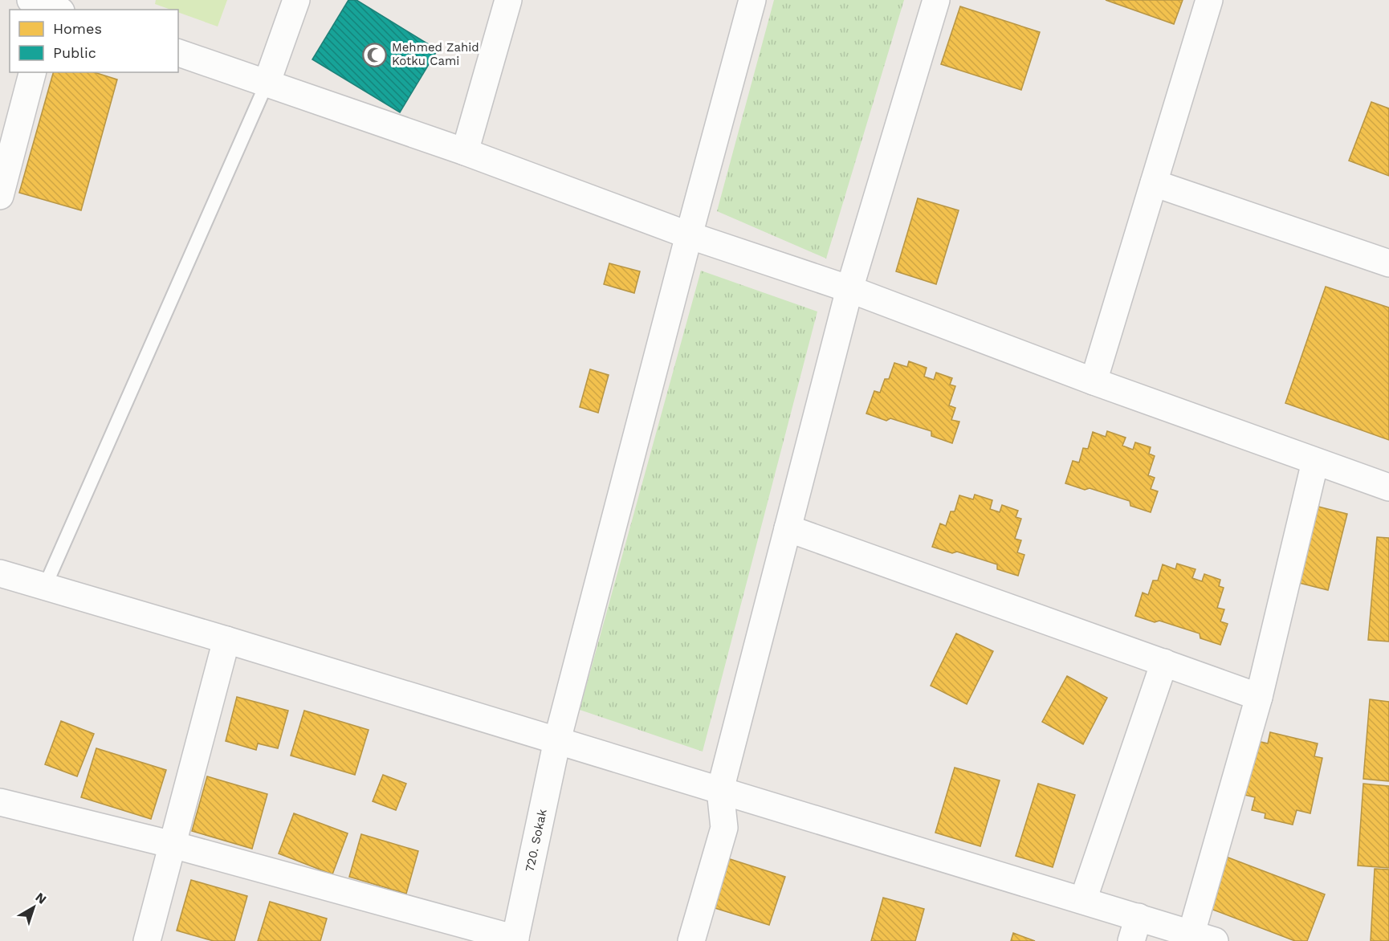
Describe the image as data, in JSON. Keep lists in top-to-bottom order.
{
  "streets": {
    "street": ["720. Sokak"]
  },
  "places": {
    "mosque": ["Mehmed Zahid Kotku Cami"]
  },
  "legend": ["Homes", "Public"],
  "north": "top right"
}
